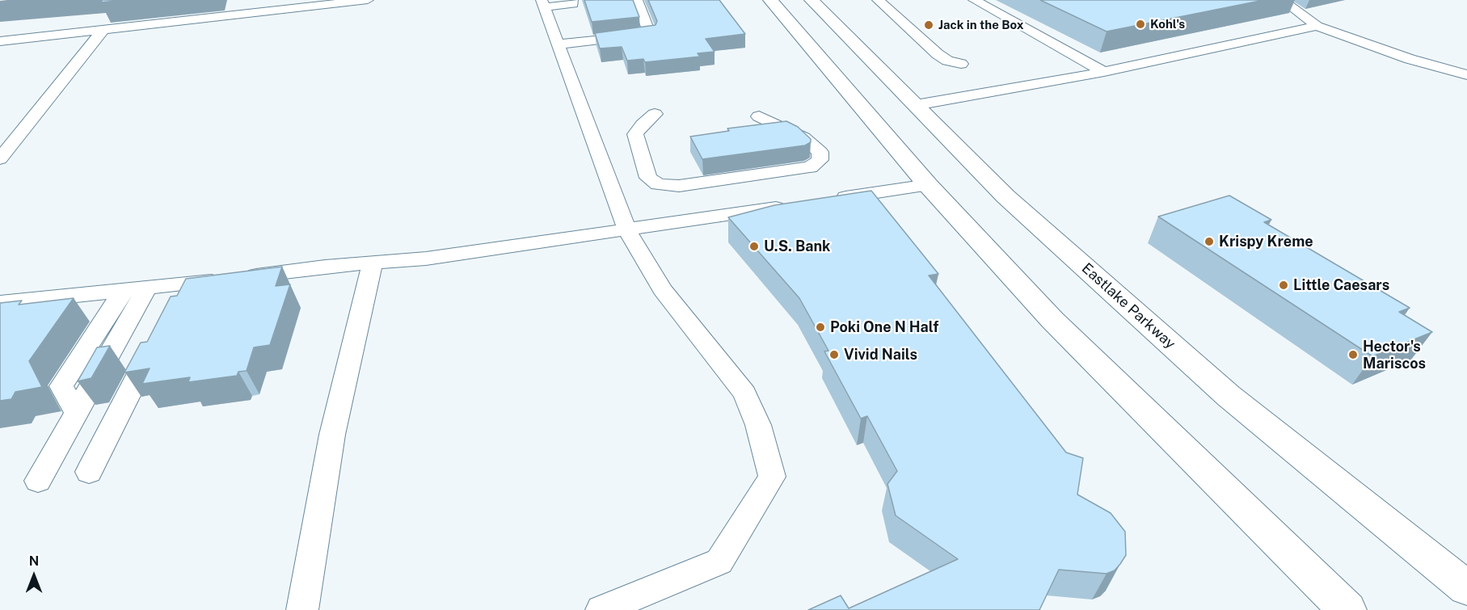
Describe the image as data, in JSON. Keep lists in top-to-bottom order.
{
  "streets": {
    "main road": ["Eastlake Parkway"]
  },
  "places": [
    "Kohl's",
    "Jack in the Box",
    "Krispy Kreme",
    "U.S. Bank",
    "Little Caesars",
    "Poki One N Half",
    "Vivid Nails",
    "Hector's Mariscos"
  ],
  "north": "top"
}
